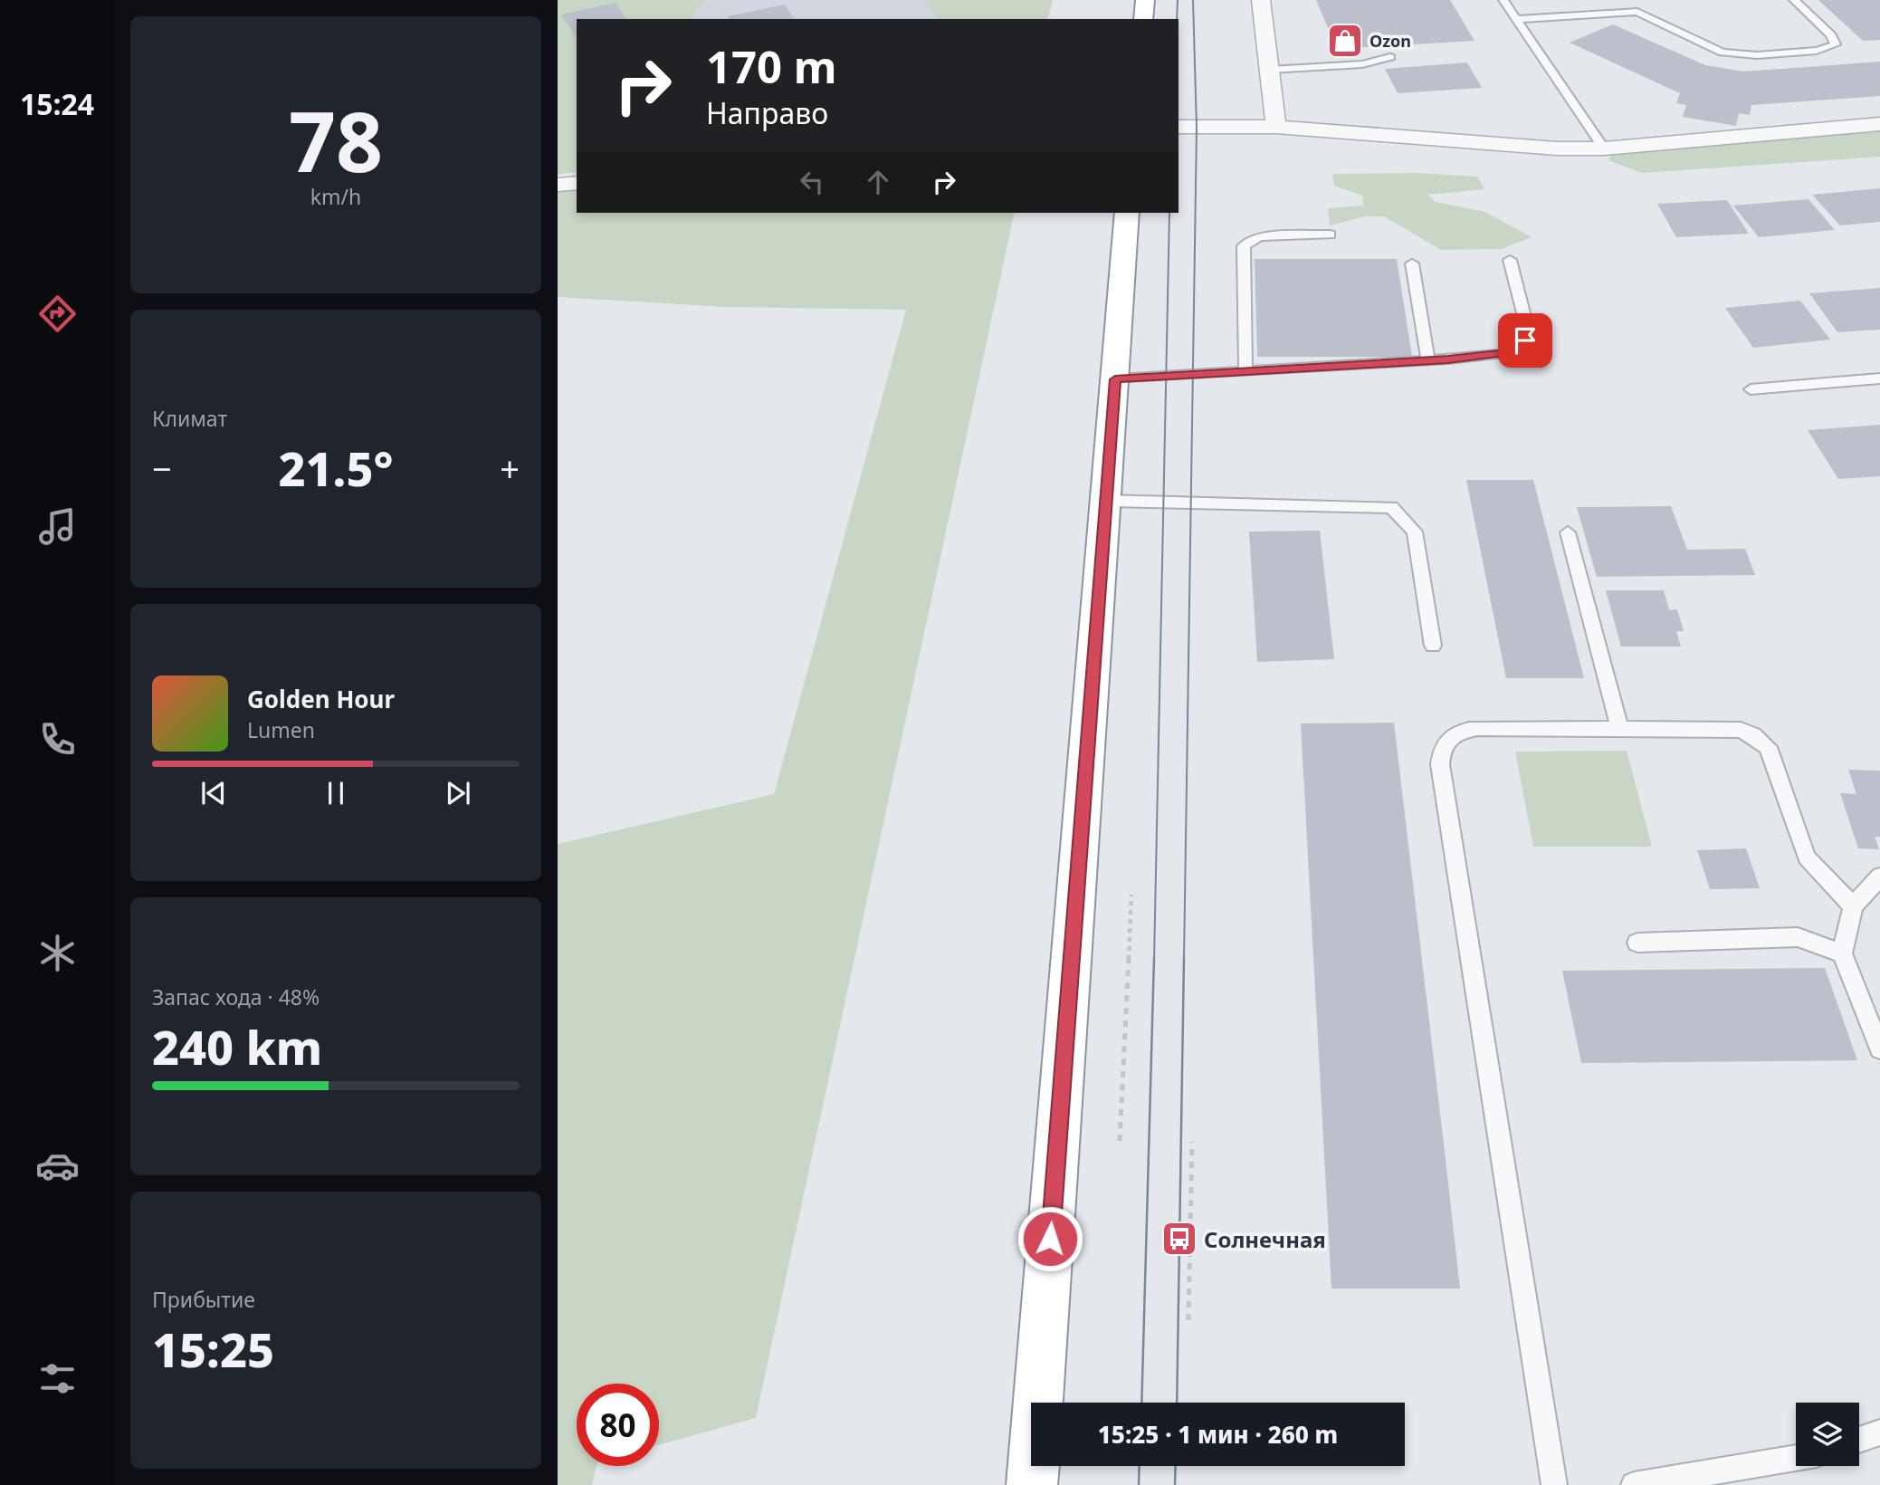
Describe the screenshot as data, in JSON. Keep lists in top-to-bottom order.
{
  "places": {
    "shop": ["Ozon"],
    "bus stop": ["Солнечная"]
  },
  "page": {
    "tabs": "15:24",
    "tile": [
      ["78", "km/h"],
      "Климат",
      ["Запас хода · 48%", "240 km"],
      ["Прибытие", "15:25"]
    ],
    "turn": ["170 m", "Направо"],
    "heat": ["−", "21.5°", "+"],
    "song": ["Golden Hour", "Lumen"],
    "limit": "80",
    "trip": "15:25 · 1 мин · 260 m"
  }
}
